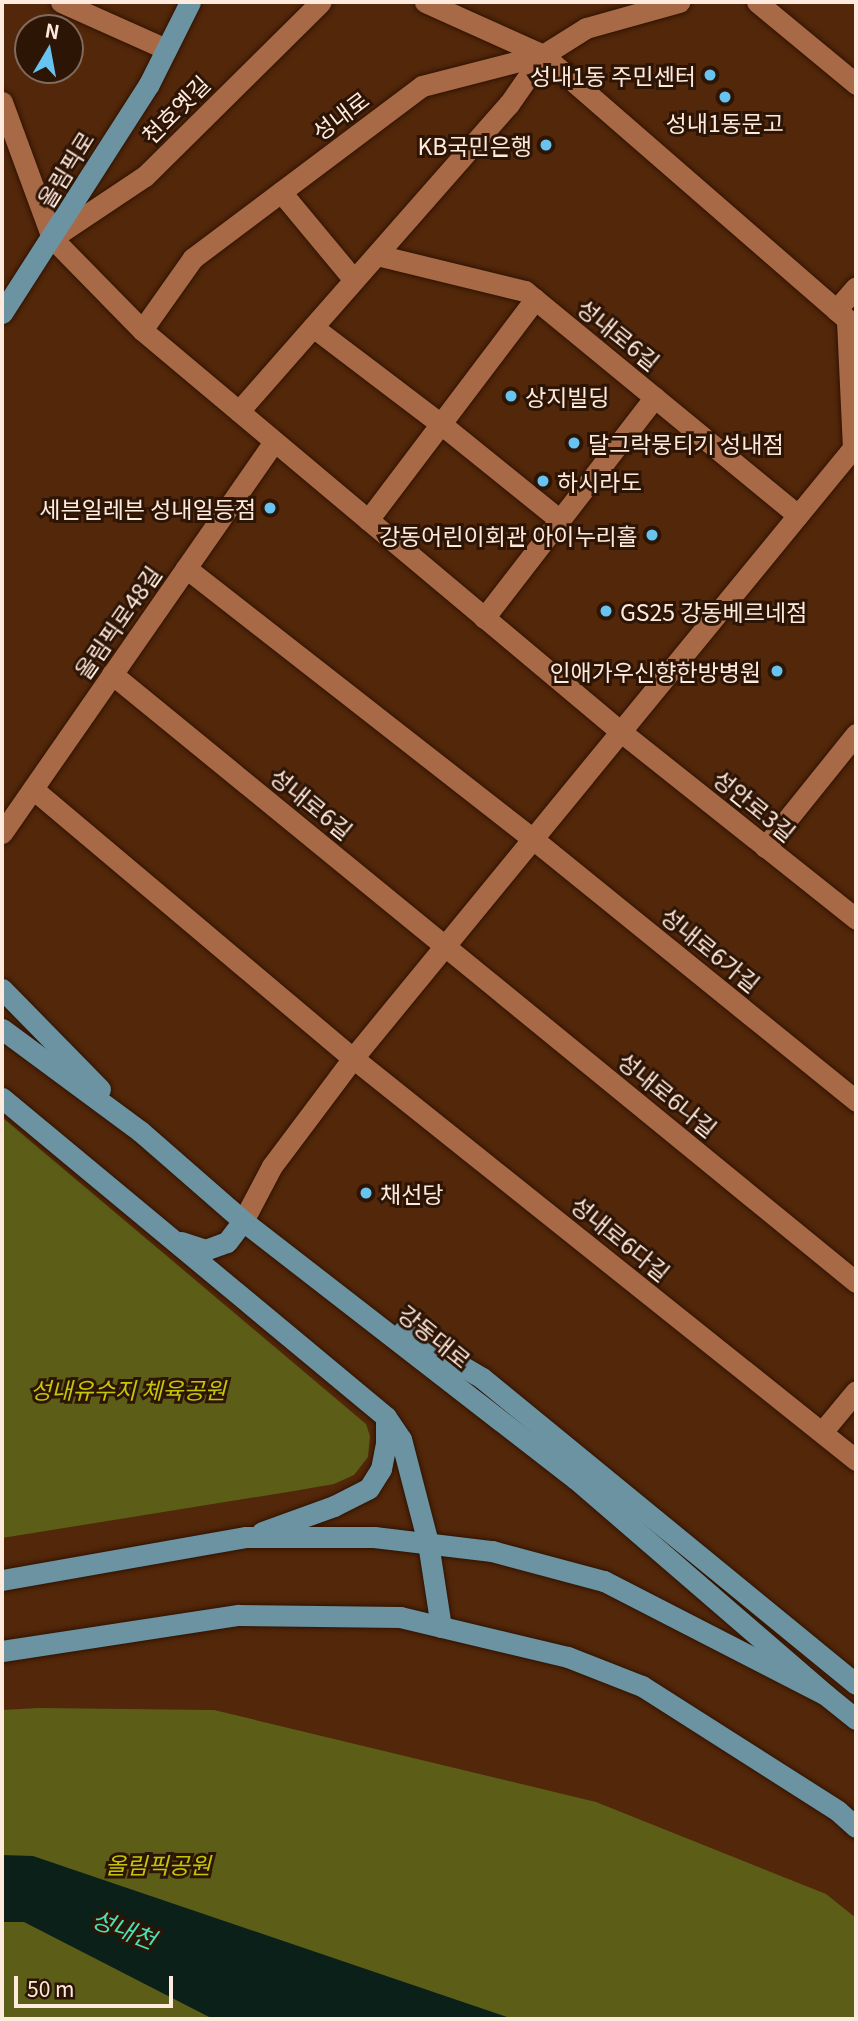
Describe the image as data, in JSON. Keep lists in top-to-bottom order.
{
  "streets": {
    "main road": ["올림픽로", "강동대로"],
    "street": [
      "천호옛길",
      "성내로",
      "성내로6길",
      "올림픽로48길",
      "성안로3길",
      "성내로6가길",
      "성내로6나길",
      "성내로6다길"
    ]
  },
  "crossings": [
    ["천호옛길", "올림픽로"],
    ["성내로6길", "올림픽로48길"],
    ["성내로6길", "성내로6나길"]
  ],
  "water": ["성내천"],
  "parks": ["성내유수지 체육공원", "올림픽공원"],
  "places": [
    "성내1동 주민센터",
    "성내1동문고",
    "KB국민은행",
    "상지빌딩",
    "달그락뭉티기 성내점",
    "하시라도",
    "세븐일레븐 성내일등점",
    "강동어린이회관 아이누리홀",
    "GS25 강동베르네점",
    "인애가우신향한방병원",
    "채선당"
  ],
  "scale_bar": "50 m",
  "north": "top"
}
